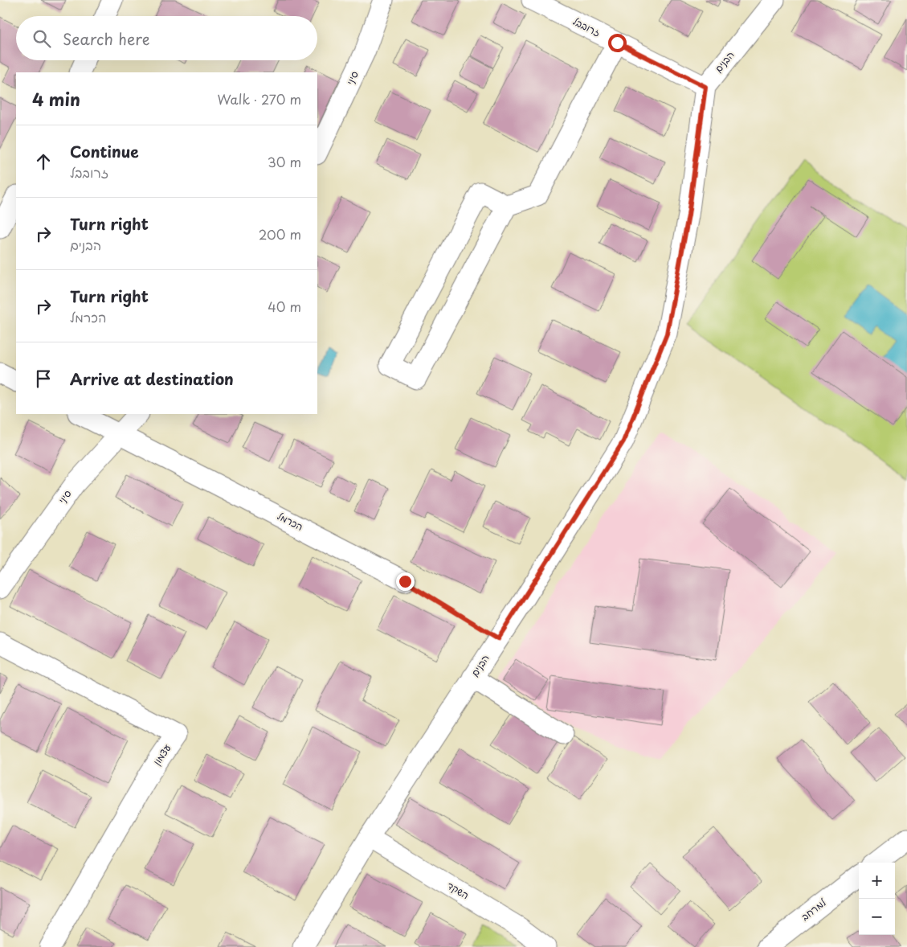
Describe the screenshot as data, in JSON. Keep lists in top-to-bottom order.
{
  "streets": {
    "street": [
      "זרובבל",
      "הבנים",
      "סיני",
      "הכרמל",
      "עצמון",
      "השקד",
      "למרחב"
    ]
  },
  "crossings": [
    ["זרובבל", "הבנים"],
    ["הבנים", "השקד"],
    ["סיני", "הכרמל"]
  ],
  "page": {
    "search": "Search here",
    "heading": ["4 min", "Walk · 270 m"],
    "list": [
      ["Continue", "זרובבל", "30 m"],
      ["Turn right", "הבנים", "200 m"],
      ["Turn right", "הכרמל", "40 m"],
      "Arrive at destination"
    ],
    "map_buttons": ["+", "−"]
  }
}
